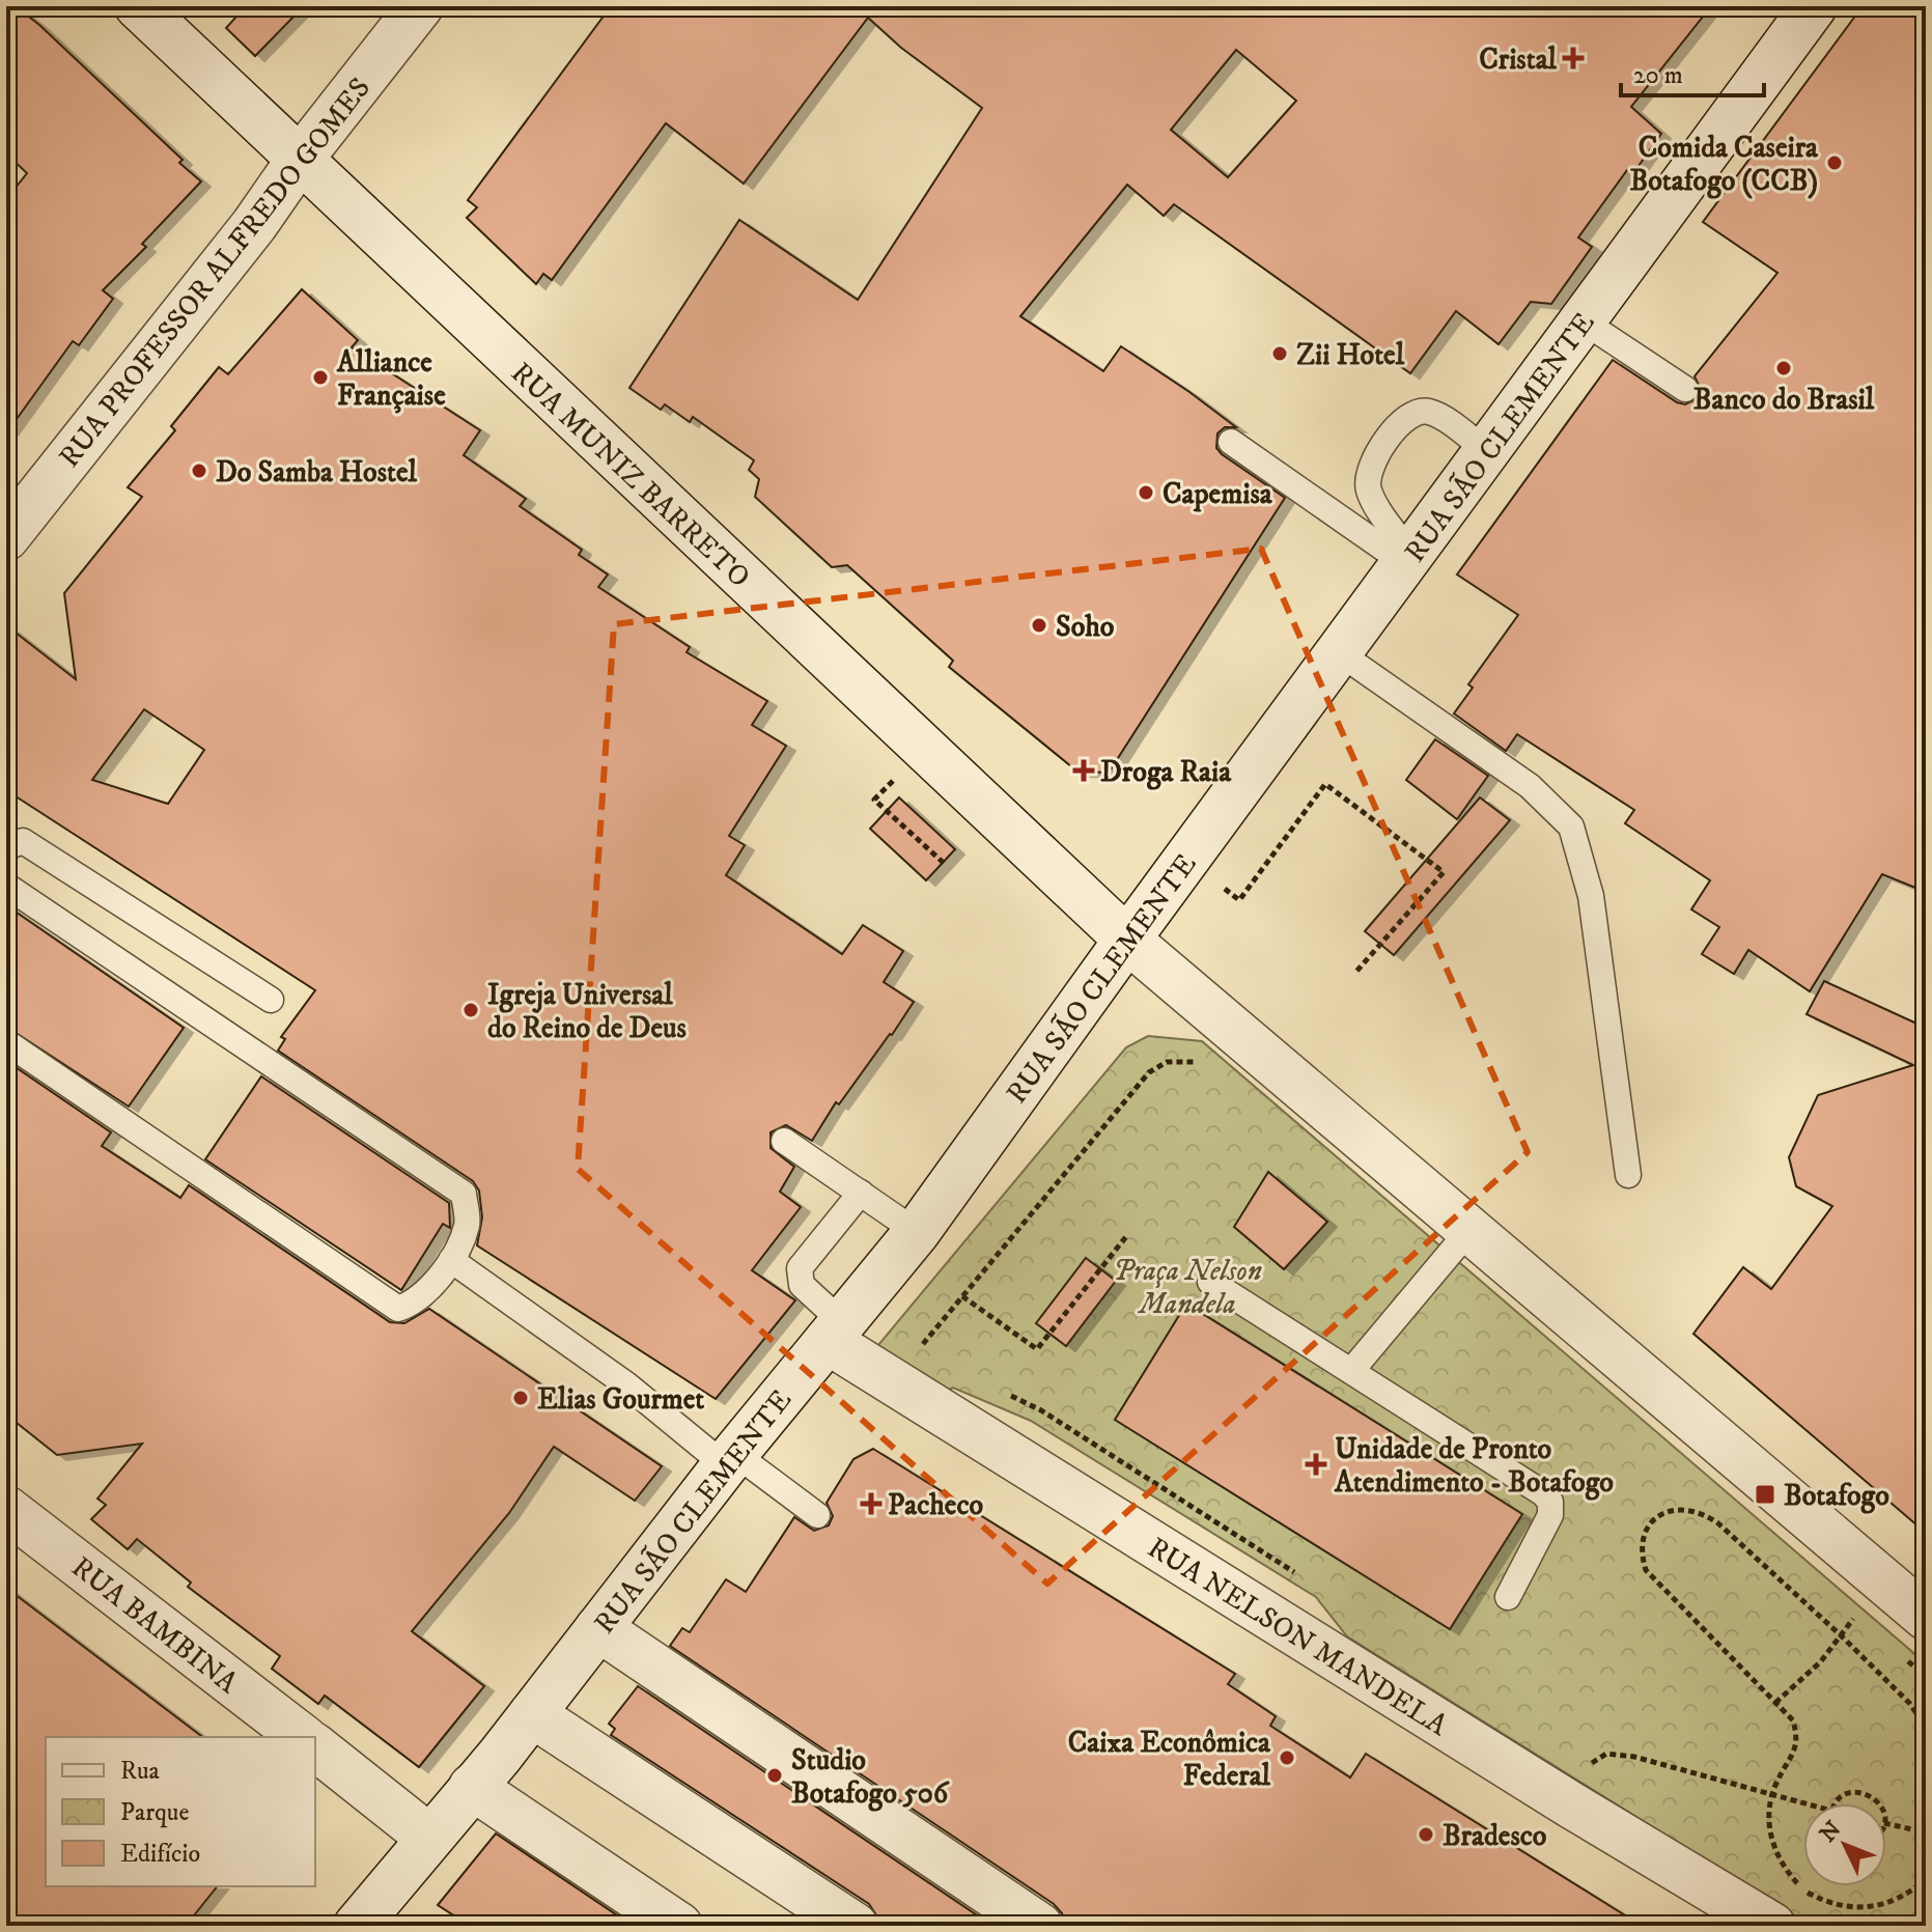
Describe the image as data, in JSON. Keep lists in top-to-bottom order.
{
  "streets": {
    "street": [
      "RUA PROFESSOR ALFREDO GOMES",
      "RUA SÃO CLEMENTE",
      "RUA MUNIZ BARRETO",
      "RUA BAMBINA",
      "RUA NELSON MANDELA"
    ]
  },
  "crossings": [
    ["RUA PROFESSOR ALFREDO GOMES", "RUA MUNIZ BARRETO"],
    ["RUA SÃO CLEMENTE", "RUA MUNIZ BARRETO"],
    ["RUA SÃO CLEMENTE", "RUA NELSON MANDELA"]
  ],
  "parks": ["Praça Nelson Mandela"],
  "places": {
    "health": [
      "Cristal",
      "Droga Raia",
      "Unidade de Pronto Atendimento - Botafogo",
      "Pacheco"
    ],
    "other": [
      "Comida Caseira Botafogo (CCB)",
      "Zii Hotel",
      "Banco do Brasil",
      "Alliance Française",
      "Do Samba Hostel",
      "Capemisa",
      "Soho",
      "Igreja Universal do Reino de Deus",
      "Elias Gourmet",
      "Caixa Econômica Federal",
      "Studio Botafogo 506",
      "Bradesco"
    ],
    "transit": ["Botafogo"]
  },
  "legend": ["Rua", "Parque", "Edifício"],
  "scale_bar": "20 m",
  "north": "top left"
}
